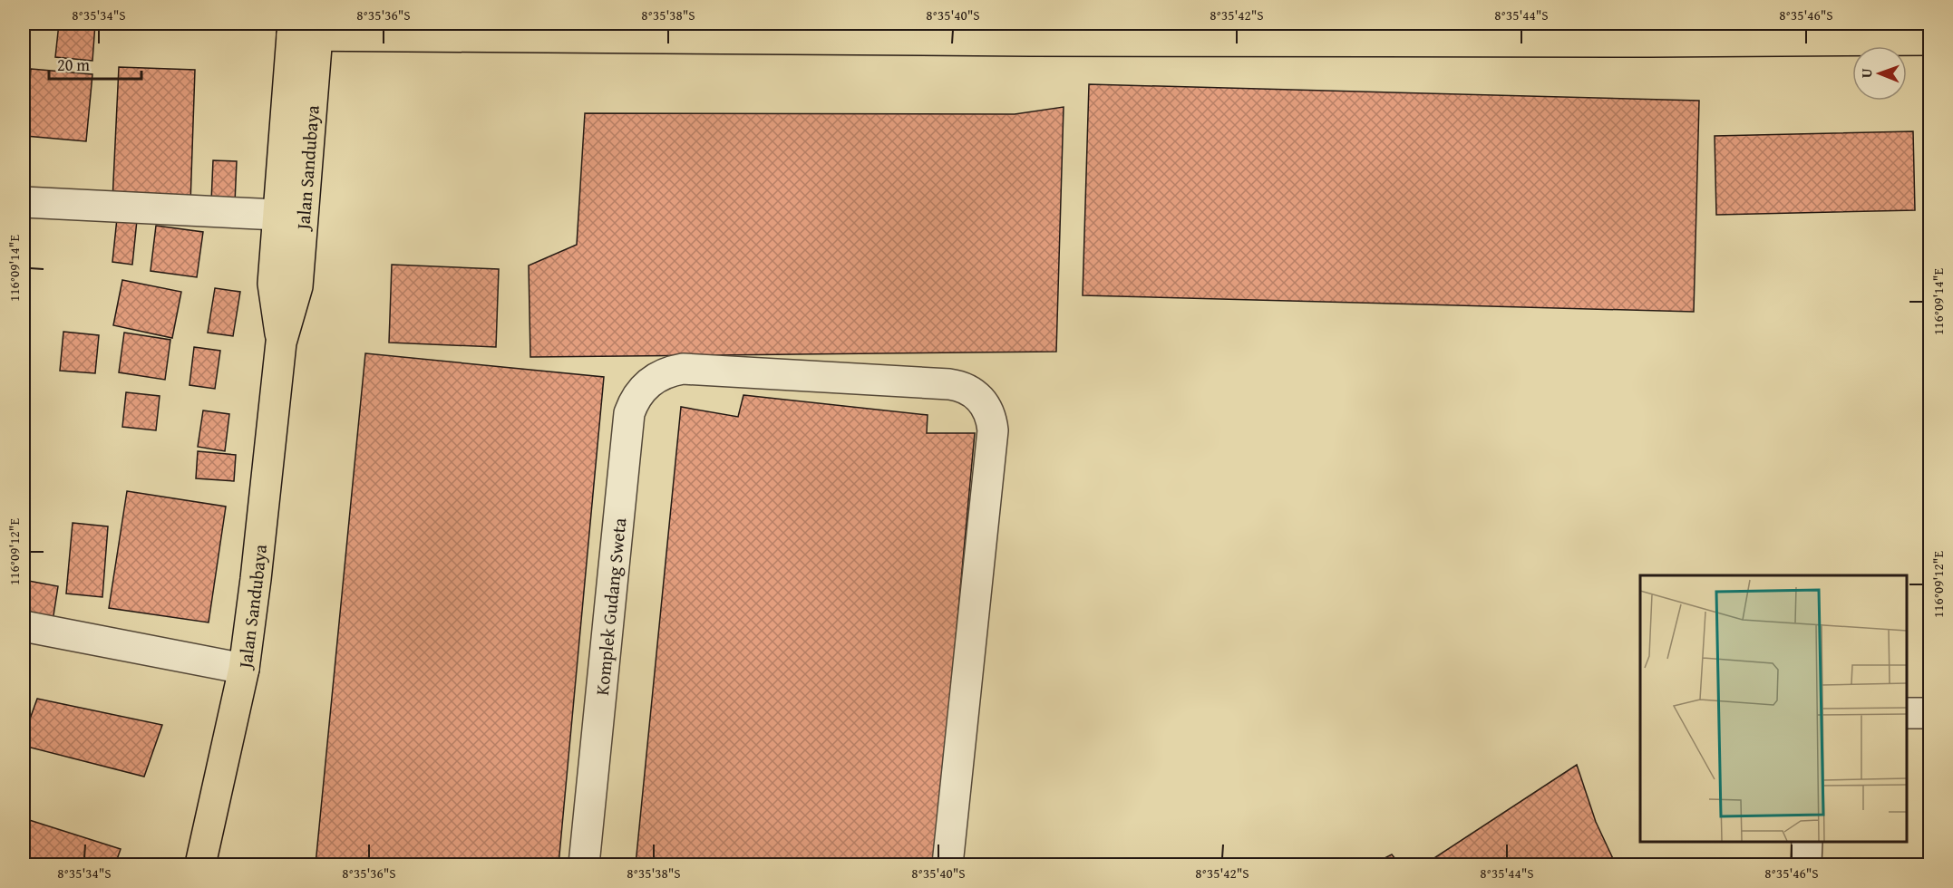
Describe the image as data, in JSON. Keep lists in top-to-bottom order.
{
  "streets": {
    "main road": ["Jalan Sandubaya"],
    "street": ["Komplek Gudang Sweta"]
  },
  "scale_bar": "20 m",
  "north": "left",
  "coordinates": [
    "8°35'34\"S",
    "8°35'36\"S",
    "8°35'38\"S",
    "8°35'40\"S",
    "8°35'42\"S",
    "8°35'44\"S",
    "8°35'46\"S",
    "116°09'14\"E",
    "116°09'12\"E"
  ]
}
